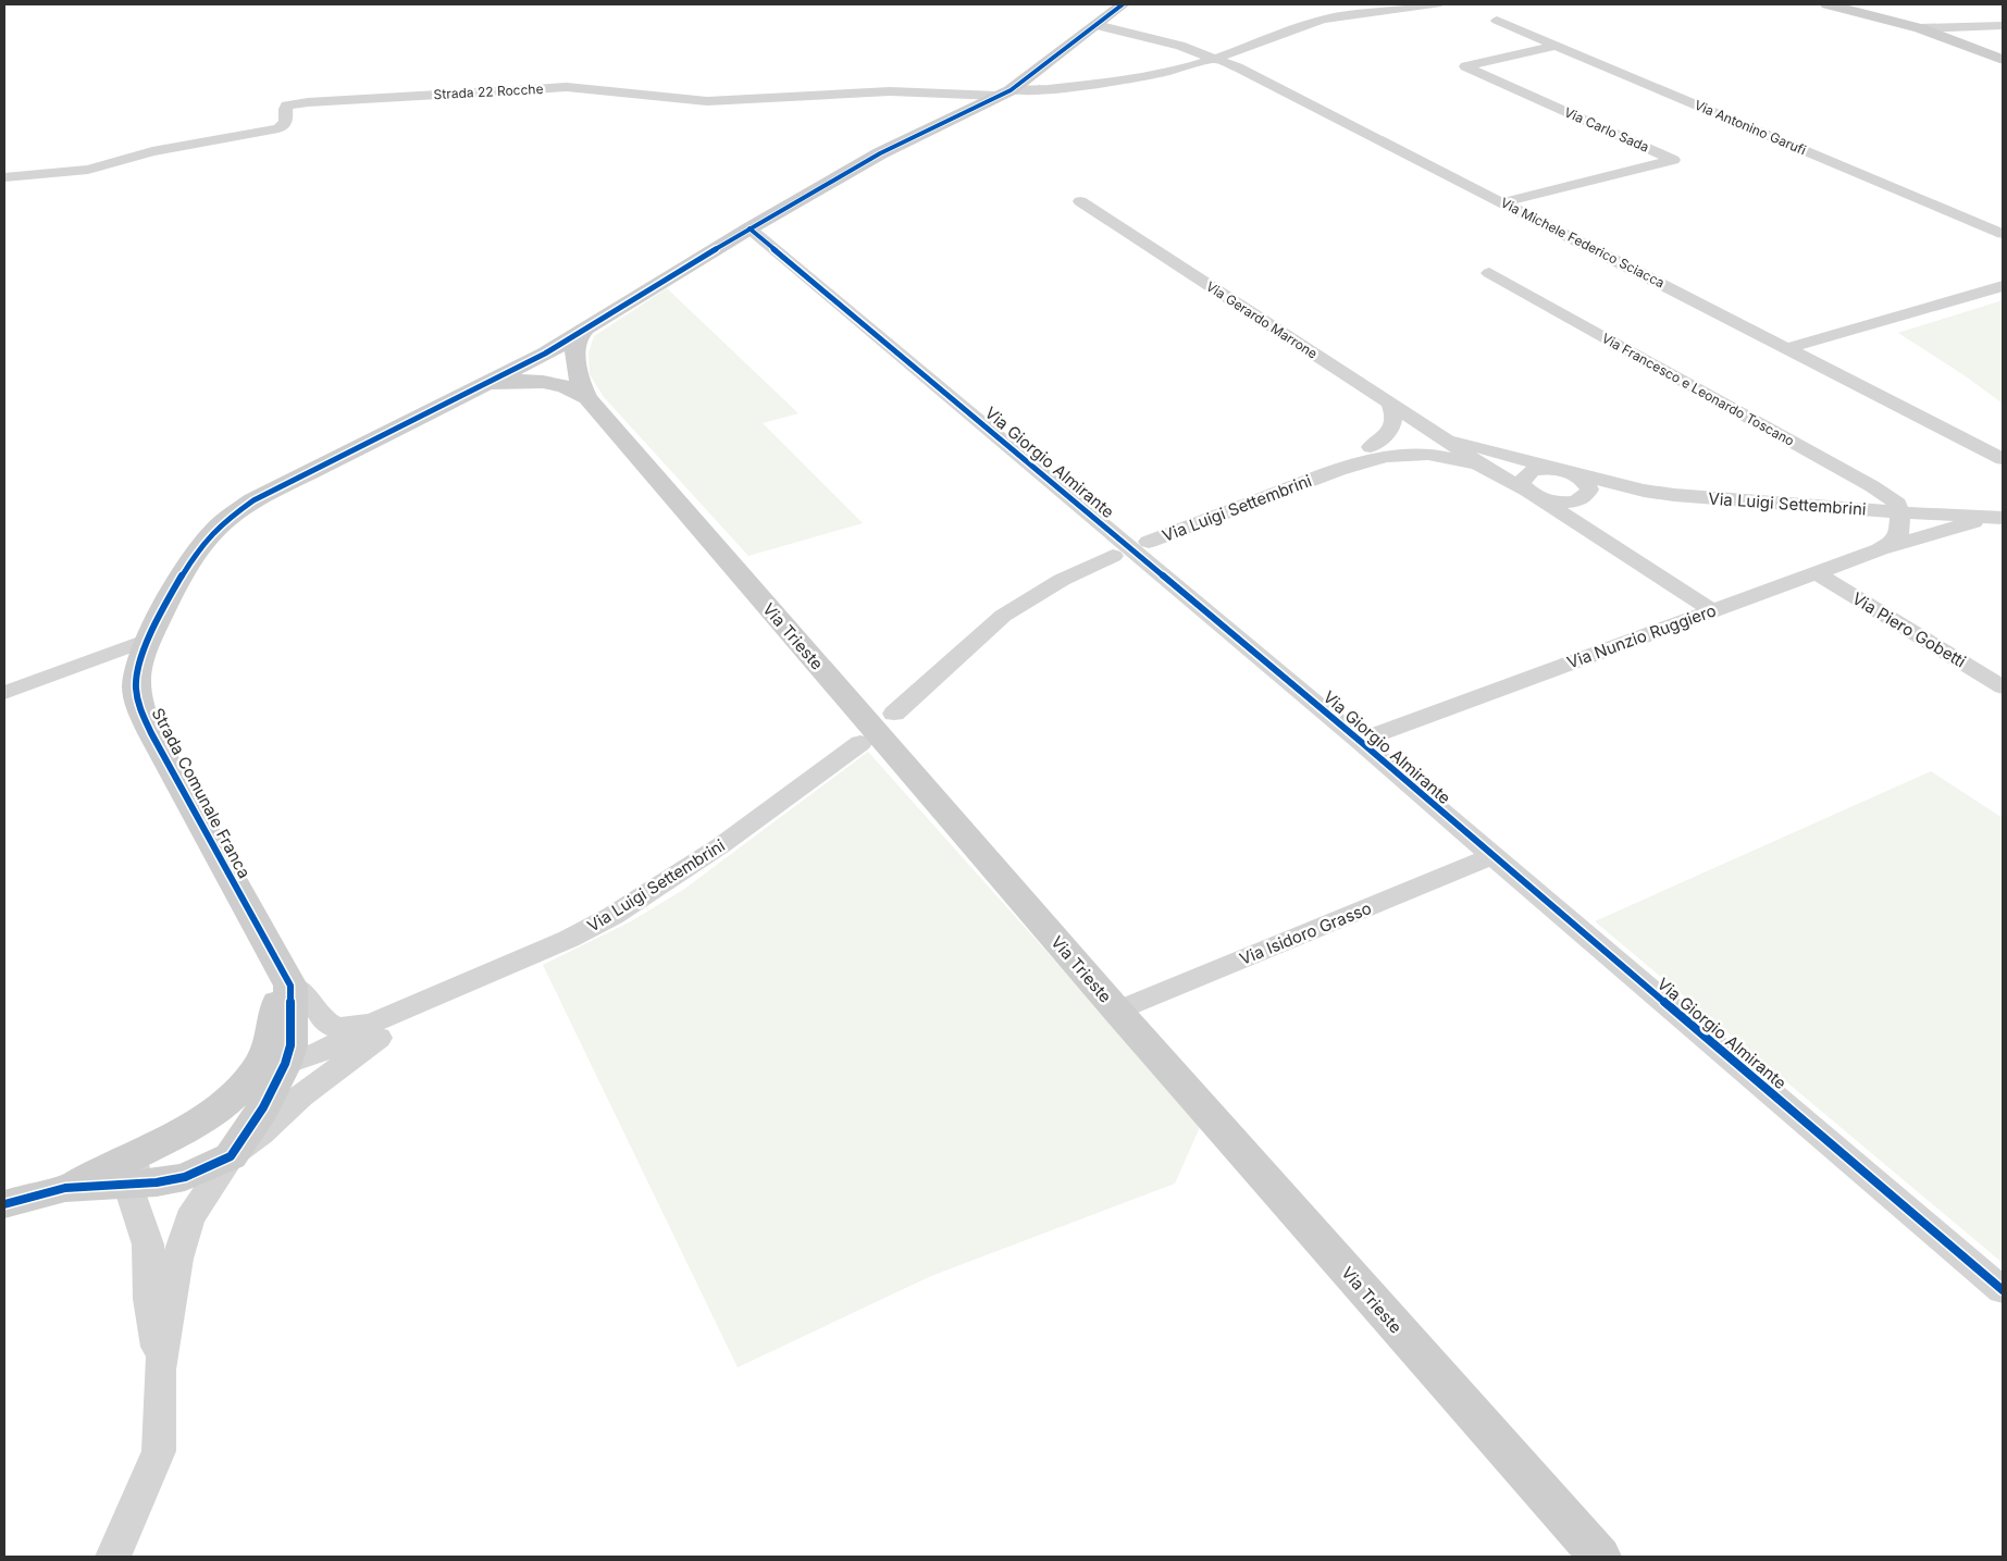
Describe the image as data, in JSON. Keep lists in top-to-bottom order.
{
  "streets": {
    "street": [
      "Strada 22 Rocche",
      "Via Antonino Garufi",
      "Via Carlo Sada",
      "Via Michele Federico Sciacca",
      "Via Gerardo Marrone",
      "Via Francesco e Leonardo Toscano",
      "Via Giorgio Almirante",
      "Via Luigi Settembrini",
      "Via Piero Gobetti",
      "Via Trieste",
      "Via Nunzio Ruggiero",
      "Strada Comunale Franca",
      "Via Isidoro Grasso"
    ]
  },
  "crossings": [
    ["Strada 22 Rocche", "Strada Comunale Franca"],
    ["Via Antonino Garufi", "Via Carlo Sada"],
    ["Via Carlo Sada", "Via Michele Federico Sciacca"],
    ["Via Michele Federico Sciacca", "Strada Comunale Franca"],
    ["Via Francesco e Leonardo Toscano", "Via Luigi Settembrini"],
    ["Via Francesco e Leonardo Toscano", "Via Nunzio Ruggiero"],
    ["Via Giorgio Almirante", "Via Nunzio Ruggiero"],
    ["Via Giorgio Almirante", "Strada Comunale Franca"],
    ["Via Giorgio Almirante", "Via Isidoro Grasso"],
    ["Via Luigi Settembrini", "Via Nunzio Ruggiero"],
    ["Via Piero Gobetti", "Via Nunzio Ruggiero"],
    ["Via Trieste", "Strada Comunale Franca"],
    ["Via Trieste", "Via Isidoro Grasso"]
  ]
}
